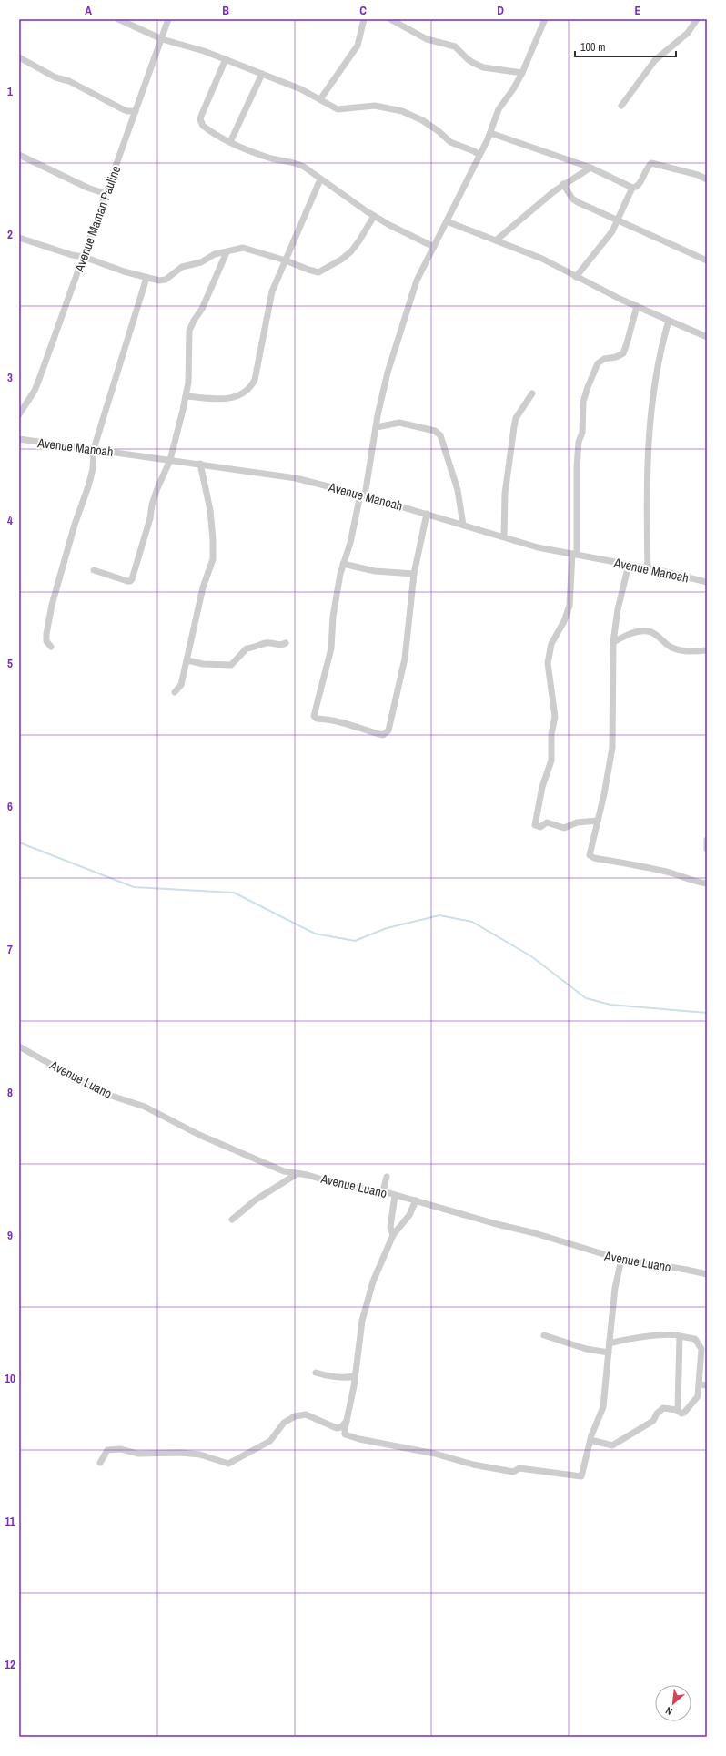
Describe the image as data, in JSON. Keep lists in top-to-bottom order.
{
  "streets": {
    "street": ["Avenue Maman Pauline", "Avenue Manoah", "Avenue Luano"]
  },
  "scale_bar": "100 m",
  "north": "bottom left",
  "grid": {
    "columns": [
      "A",
      "B",
      "C",
      "D",
      "E"
    ],
    "rows": [
      "1",
      "2",
      "3",
      "4",
      "5",
      "6",
      "7",
      "8",
      "9",
      "10",
      "11",
      "12"
    ]
  }
}
